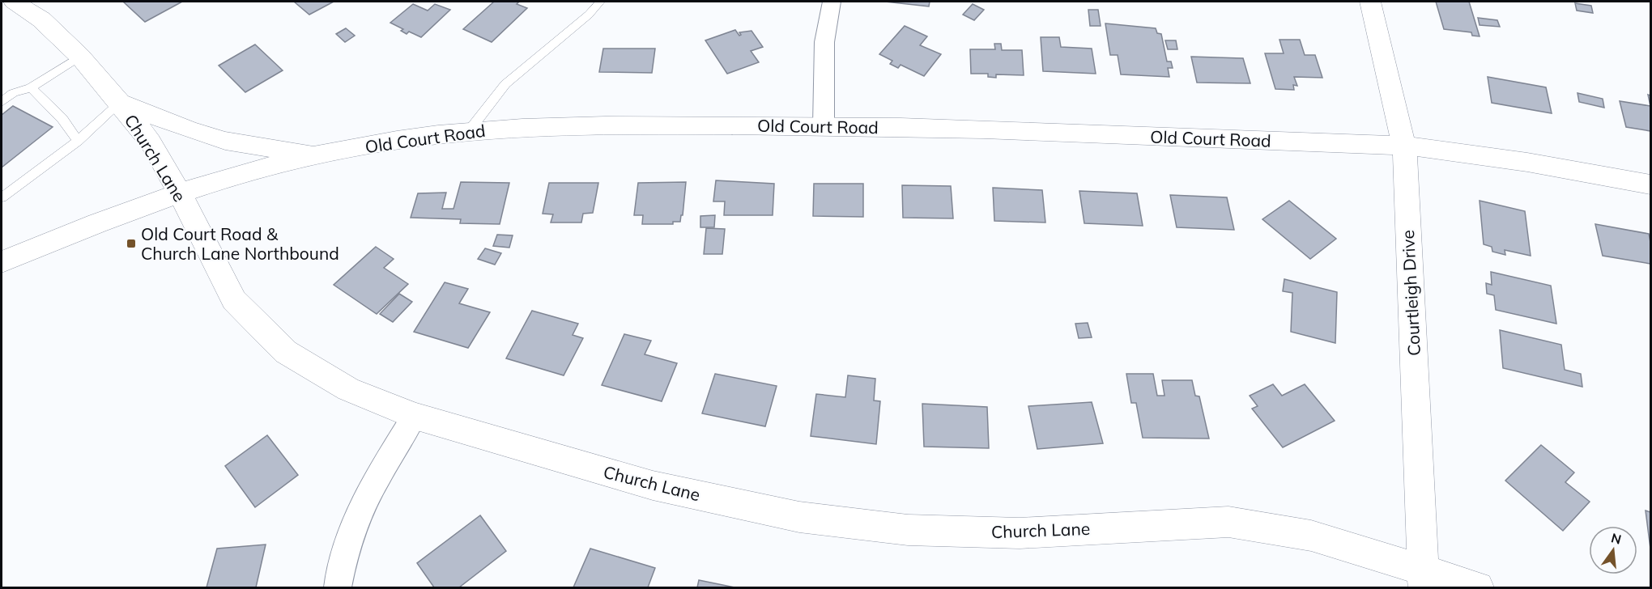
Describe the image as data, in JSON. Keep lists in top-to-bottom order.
{
  "streets": {
    "street": ["Old Court Road", "Church Lane", "Courtleigh Drive"]
  },
  "crossings": [
    ["Old Court Road", "Church Lane"],
    ["Old Court Road", "Courtleigh Drive"],
    ["Church Lane", "Courtleigh Drive"]
  ],
  "places": {
    "transit": ["Old Court Road & Church Lane Northbound"]
  },
  "north": "top"
}
